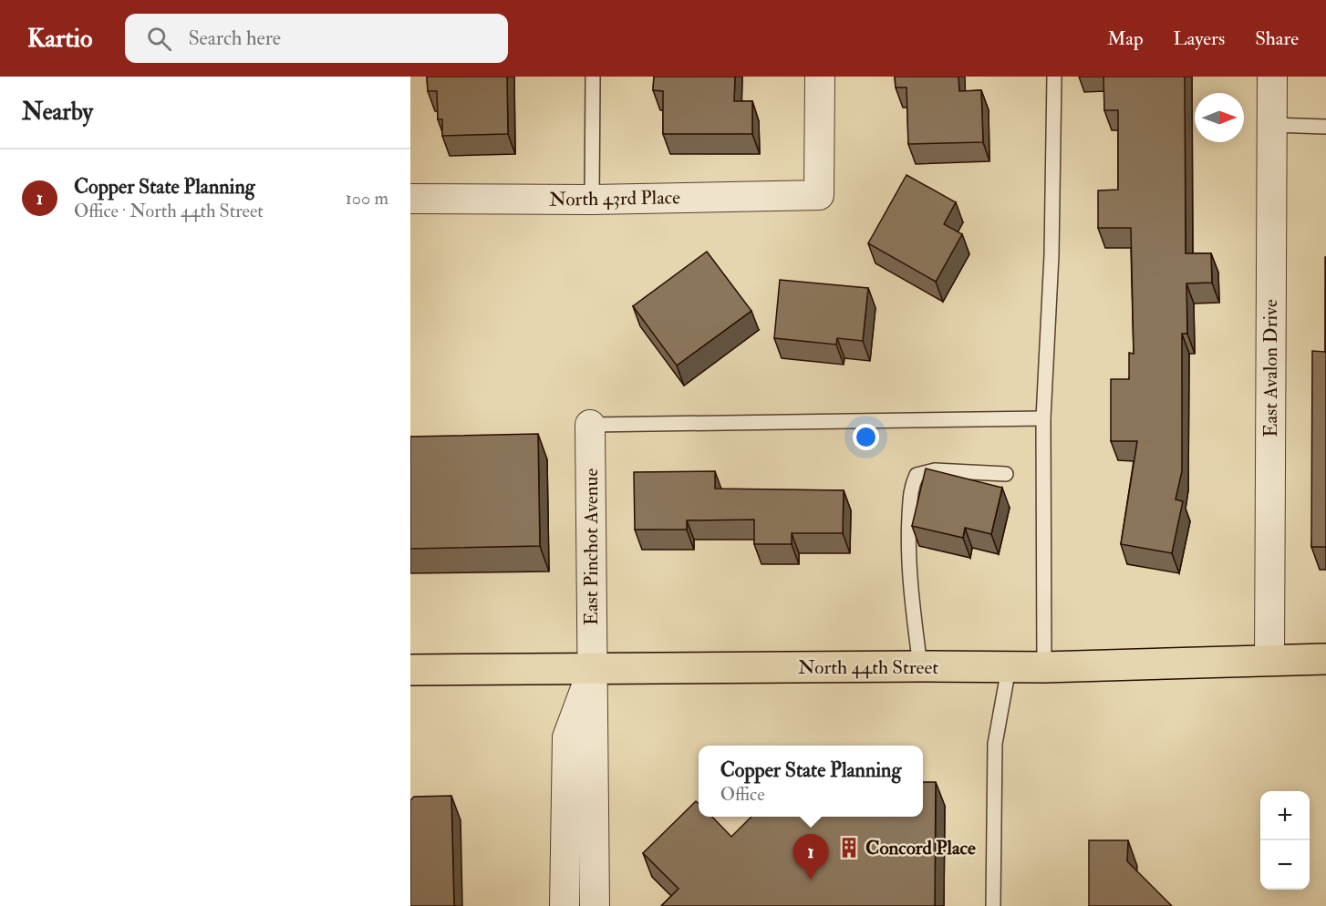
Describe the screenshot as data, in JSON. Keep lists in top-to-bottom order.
{
  "streets": {
    "main road": ["North 44th Street"],
    "street": ["North 43rd Place", "East Avalon Drive", "East Pinchot Avenue"]
  },
  "crossings": [
    ["East Avalon Drive", "North 44th Street"],
    ["East Pinchot Avenue", "North 44th Street"]
  ],
  "places": {
    "building": ["Concord Place"]
  },
  "north": "right",
  "page": {
    "header": "Kartio",
    "search": "Search here",
    "nav": ["Map", "Layers", "Share"],
    "heading": "Nearby",
    "list": [
      {
        "mark": "1",
        "name": "Copper State Planning",
        "note": "Office · North 44th Street",
        "value": "100 m"
      }
    ],
    "popup": ["Copper State Planning", "Office"],
    "map_buttons": ["+", "−"],
    "pins": "1"
  }
}
